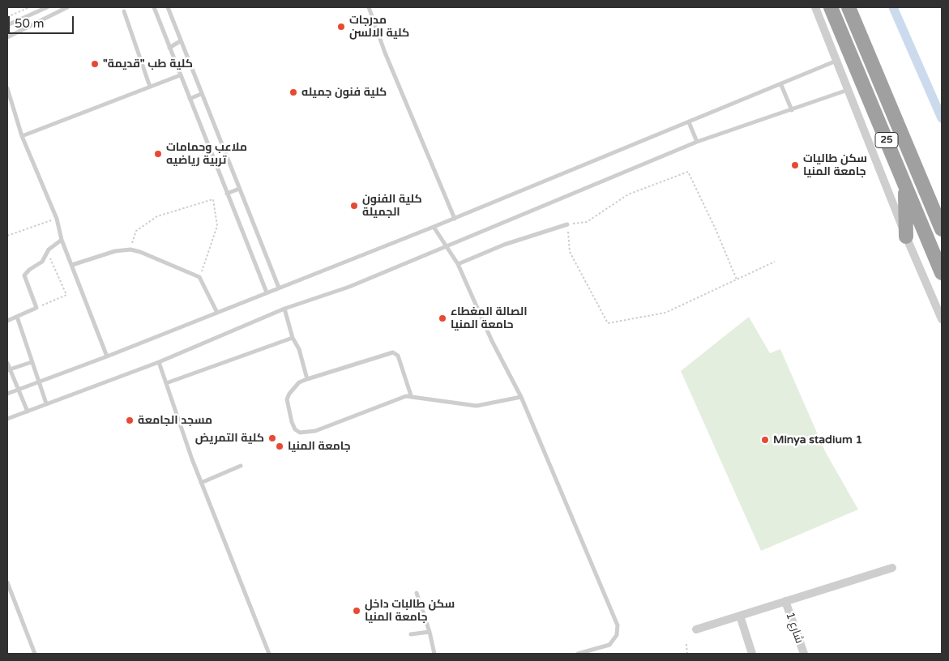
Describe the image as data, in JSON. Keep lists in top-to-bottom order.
{
  "streets": {
    "highway": ["25"],
    "street": ["شارع 1"]
  },
  "places": [
    "مدرجات كلية الالسن",
    "\"كلية طب \"قديمة",
    "كلية فنون جميله",
    "ملاعب وحمامات تربية رياضيه",
    "سكن طاليات جامعة المنيا",
    "كلية الفنون الجميلة",
    "الصالة المغطاء حامعة المنيا",
    "مسجد الجامعة",
    "كلية التمريض",
    "Minya stadium 1",
    "جامعة المنيا",
    "سكن طالبات داخل جامعة المنيا"
  ],
  "scale_bar": "50 m"
}
